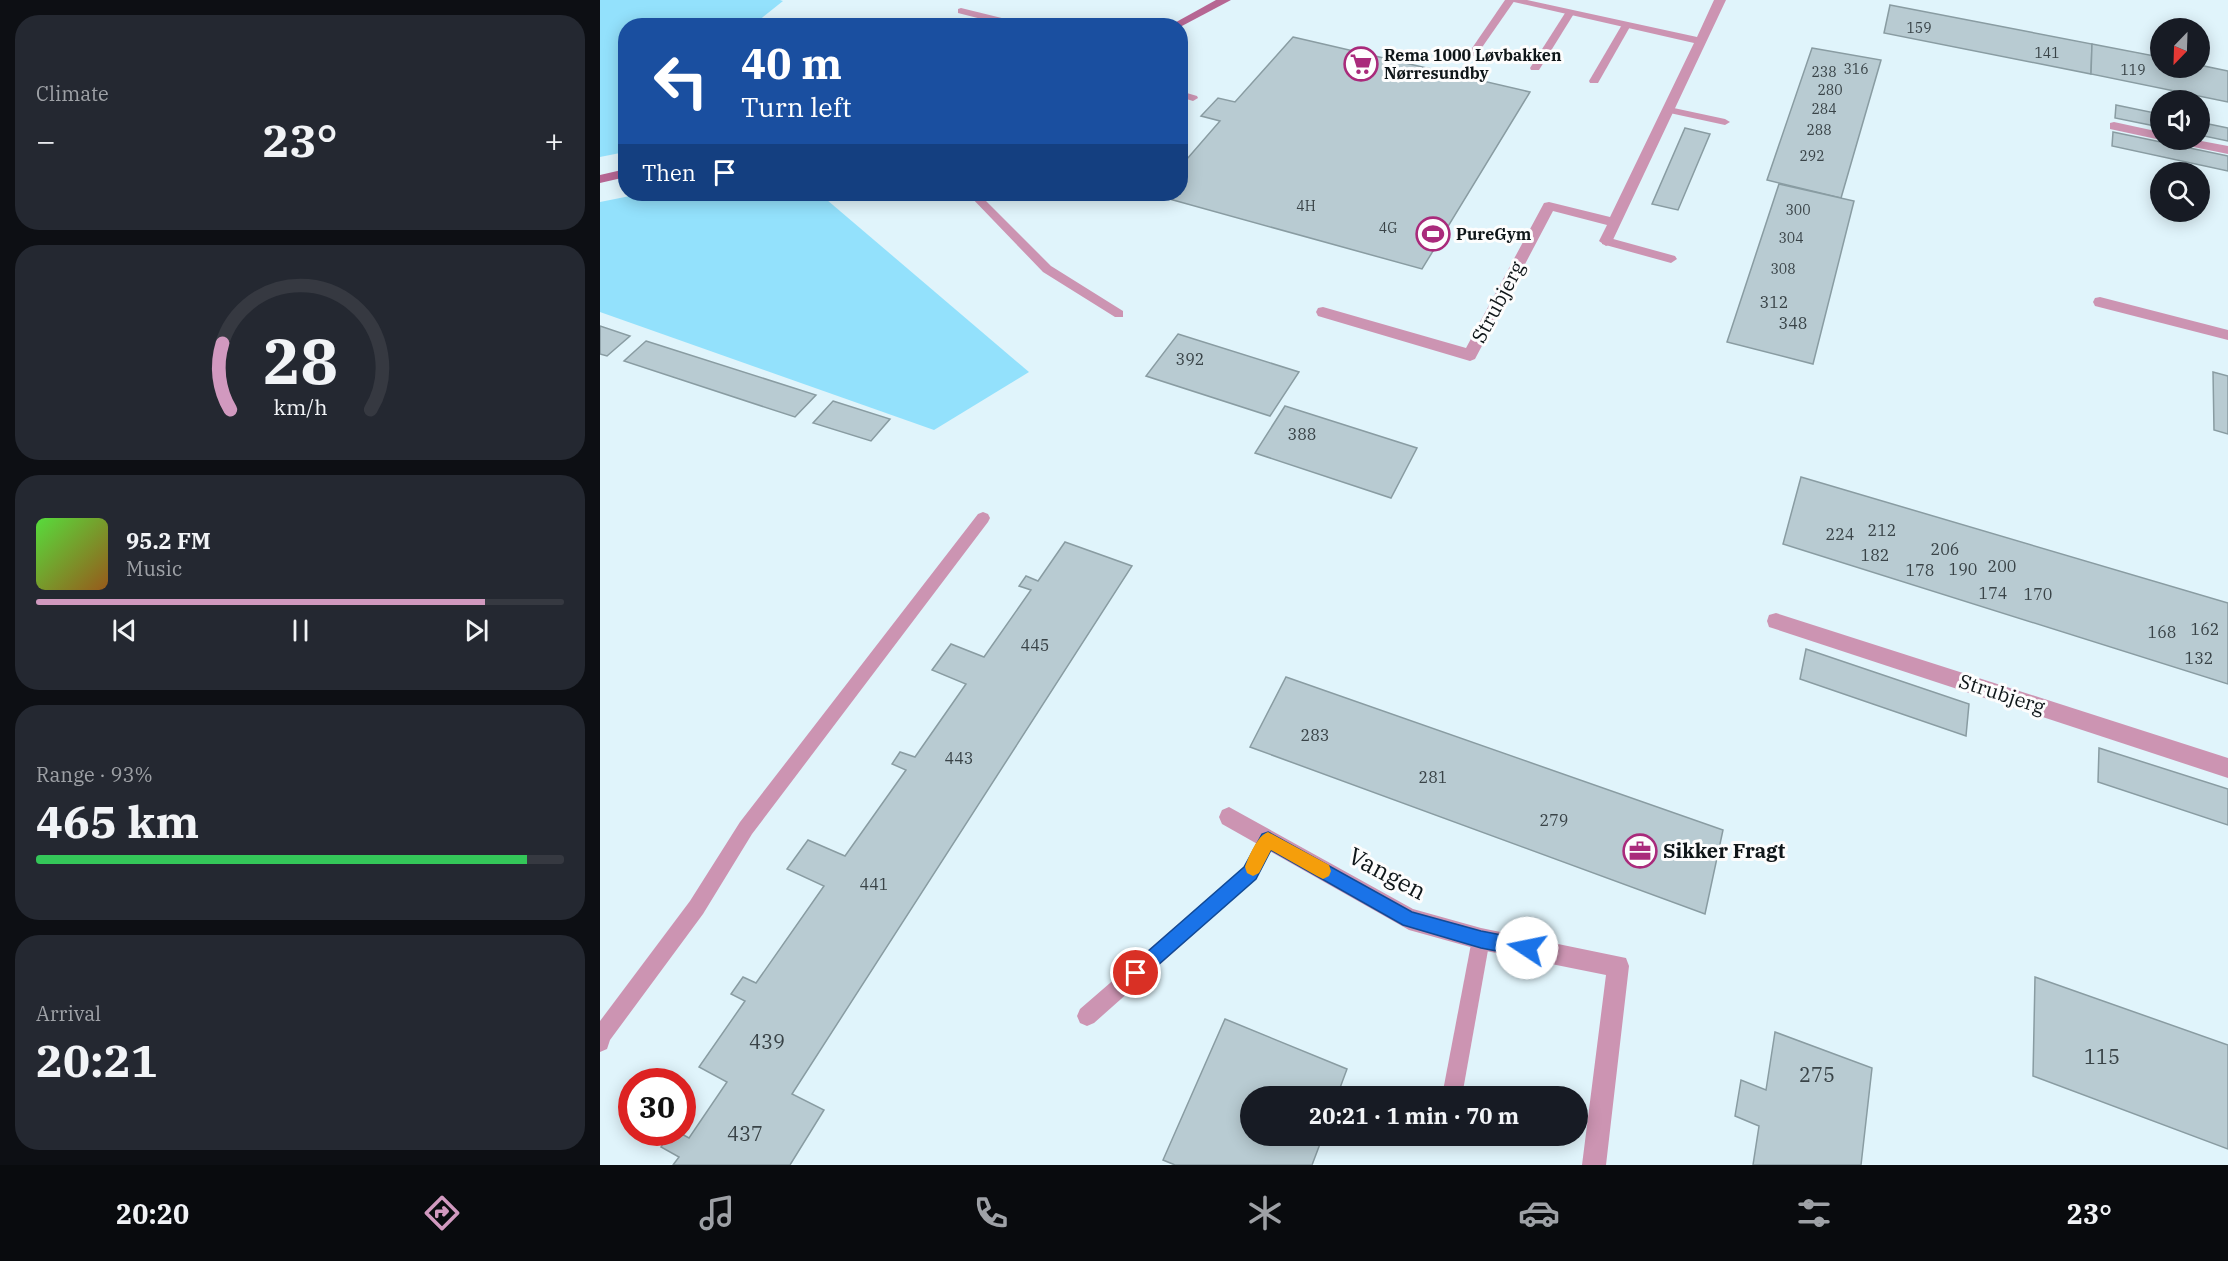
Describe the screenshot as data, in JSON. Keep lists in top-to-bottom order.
{
  "streets": {
    "street": ["Strubjerg", "Vangen"]
  },
  "places": {
    "supermarket": ["Rema 1000 Løvbakken Nørresundby"],
    "sports": ["PureGym"],
    "office": ["Sikker Fragt"]
  },
  "house_numbers": [
    "159",
    "141",
    "316",
    "119",
    "238",
    "280",
    "284",
    "288",
    "292",
    "4H",
    "300",
    "4G",
    "304",
    "308",
    "312",
    "348",
    "392",
    "388",
    "212",
    "224",
    "206",
    "182",
    "200",
    "190",
    "178",
    "174",
    "170",
    "162",
    "168",
    "445",
    "132",
    "283",
    "443",
    "281",
    "279",
    "441",
    "439",
    "115",
    "275",
    "437"
  ],
  "north": "bottom left",
  "page": {
    "tile": [
      "Climate",
      ["Range · 93%", "465 km"],
      ["Arrival", "20:21"]
    ],
    "turn": ["40 m", "Turn left"],
    "heat": ["−", "23°", "+"],
    "then": "Then",
    "song": ["95.2 FM", "Music"],
    "limit": "30",
    "trip": "20:21 · 1 min · 70 m",
    "tabs": ["20:20", "23°"],
    "gauge": ["28", "km/h"]
  }
}
